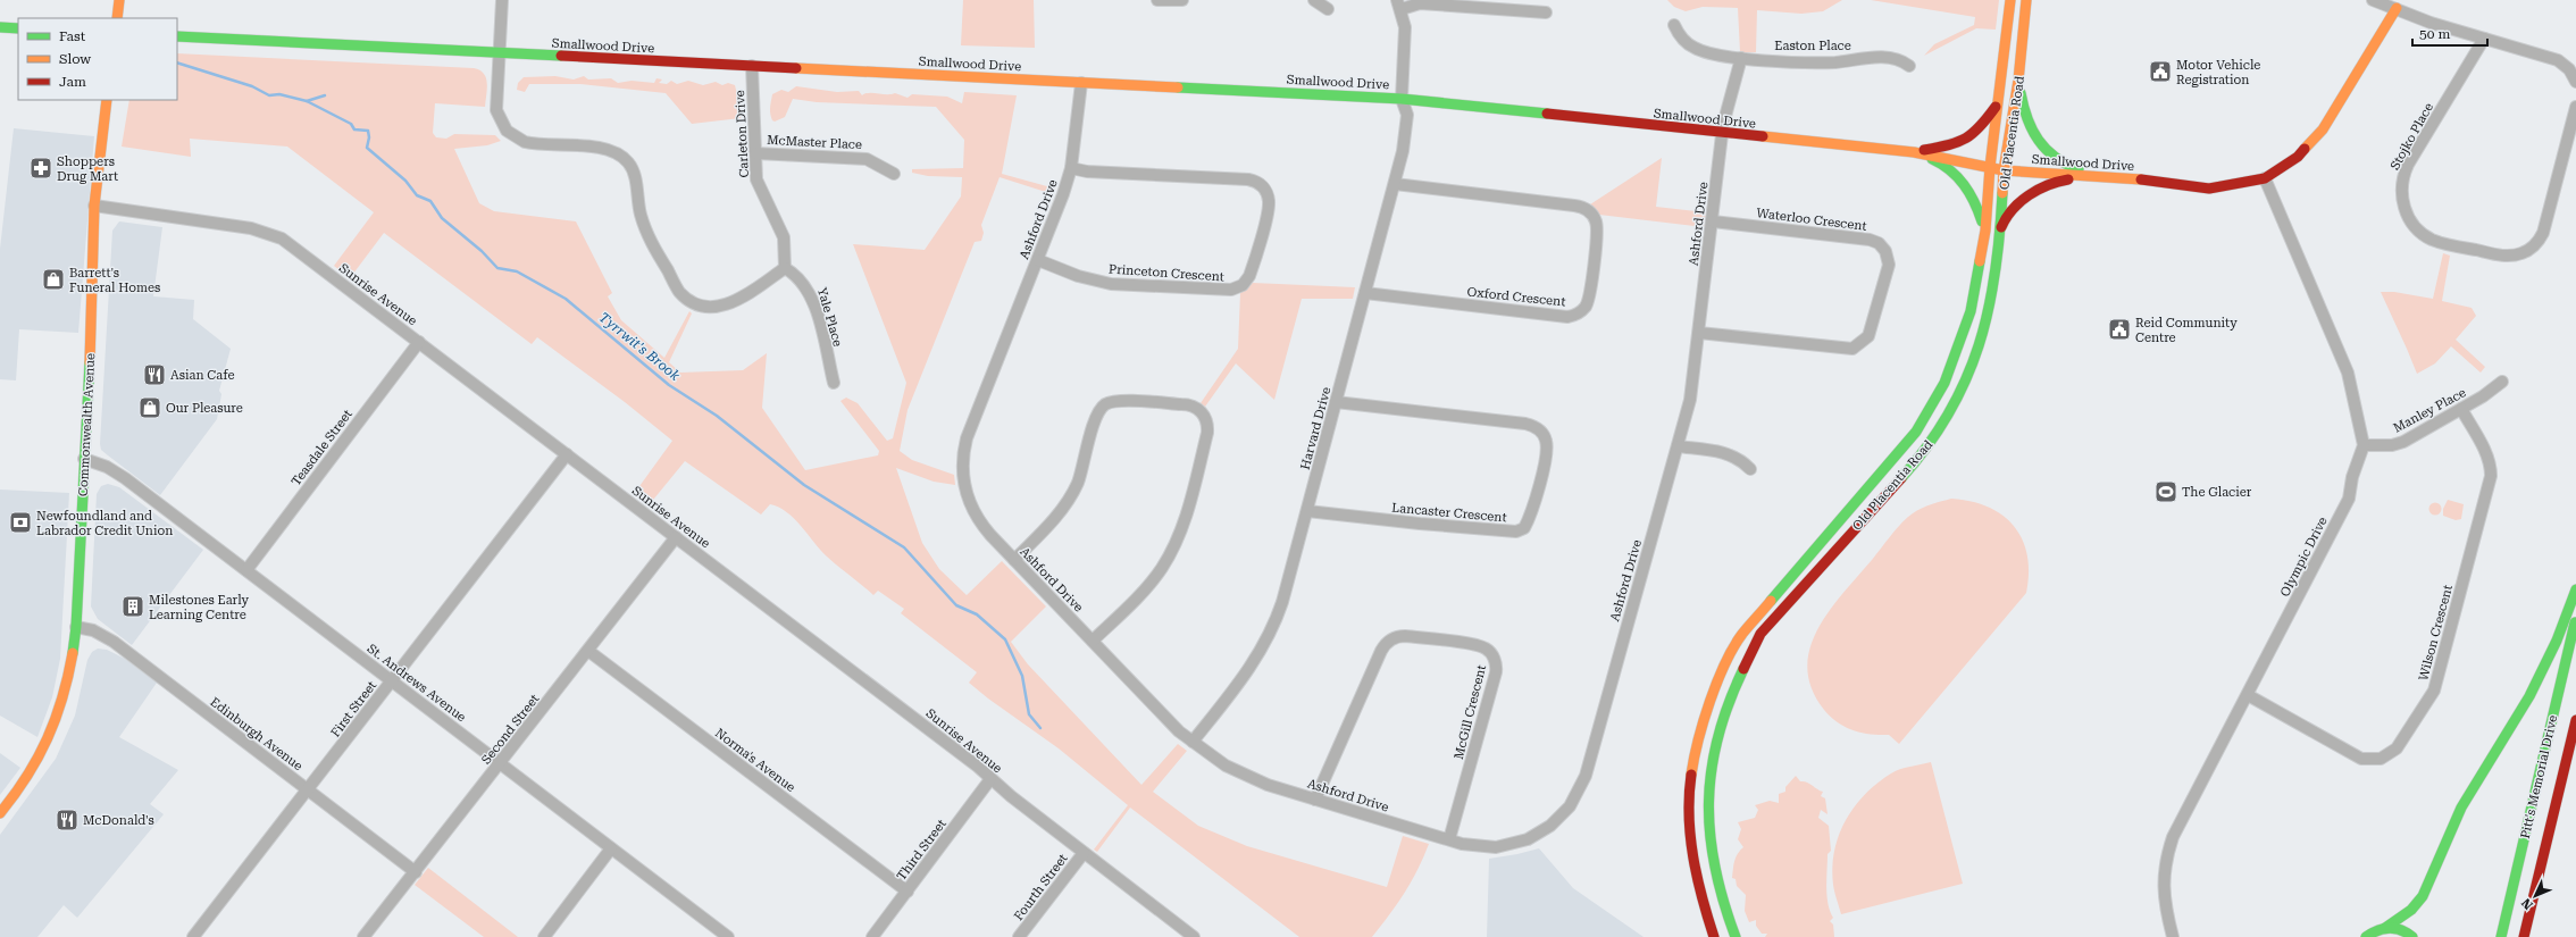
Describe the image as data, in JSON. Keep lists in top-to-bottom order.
{
  "streets": {
    "main road": [
      "Smallwood Drive",
      "Old Placentia Road",
      "Commonwealth Avenue",
      "Pitt's Memorial Drive"
    ],
    "street": [
      "Easton Place",
      "Carleton Drive",
      "Stojko Place",
      "McMaster Place",
      "Ashford Drive",
      "Waterloo Crescent",
      "Princeton Crescent",
      "Sunrise Avenue",
      "Oxford Crescent",
      "Yale Place",
      "Manley Place",
      "Harvard Drive",
      "Teasdale Street",
      "Lancaster Crescent",
      "Olympic Drive",
      "Wilson Crescent",
      "St. Andrews Avenue",
      "First Street",
      "McGill Crescent",
      "Second Street",
      "Edinburgh Avenue",
      "Norma's Avenue",
      "Third Street",
      "Fourth Street"
    ]
  },
  "crossings": [
    ["Smallwood Drive", "Old Placentia Road"],
    ["Smallwood Drive", "Carleton Drive"],
    ["Smallwood Drive", "Ashford Drive"],
    ["Smallwood Drive", "Harvard Drive"],
    ["Carleton Drive", "McMaster Place"],
    ["Carleton Drive", "Yale Place"],
    ["Ashford Drive", "Waterloo Crescent"],
    ["Ashford Drive", "Princeton Crescent"],
    ["Ashford Drive", "Harvard Drive"],
    ["Ashford Drive", "McGill Crescent"],
    ["Sunrise Avenue", "Commonwealth Avenue"],
    ["Sunrise Avenue", "Teasdale Street"],
    ["Sunrise Avenue", "First Street"],
    ["Sunrise Avenue", "Second Street"],
    ["Sunrise Avenue", "Third Street"],
    ["Sunrise Avenue", "Fourth Street"],
    ["Oxford Crescent", "Harvard Drive"],
    ["Manley Place", "Olympic Drive"],
    ["Manley Place", "Wilson Crescent"],
    ["Commonwealth Avenue", "St. Andrews Avenue"],
    ["Commonwealth Avenue", "Edinburgh Avenue"],
    ["Harvard Drive", "Lancaster Crescent"],
    ["Teasdale Street", "St. Andrews Avenue"],
    ["Olympic Drive", "Wilson Crescent"],
    ["St. Andrews Avenue", "First Street"],
    ["St. Andrews Avenue", "Second Street"],
    ["First Street", "Edinburgh Avenue"],
    ["Second Street", "Edinburgh Avenue"],
    ["Second Street", "Norma's Avenue"],
    ["Norma's Avenue", "Third Street"]
  ],
  "water": ["Tyrrwit's Brook"],
  "places": {
    "public building": ["Motor Vehicle Registration", "Reid Community Centre"],
    "pharmacy": ["Shoppers Drug Mart"],
    "shop": ["Barrett's Funeral Homes", "Our Pleasure"],
    "restaurant": ["Asian Cafe", "McDonald's"],
    "sports": ["The Glacier"],
    "bank": ["Newfoundland and Labrador Credit Union"],
    "building": ["Milestones Early Learning Centre"]
  },
  "legend": ["Fast", "Slow", "Jam"],
  "scale_bar": "50 m",
  "north": "bottom left"
}
